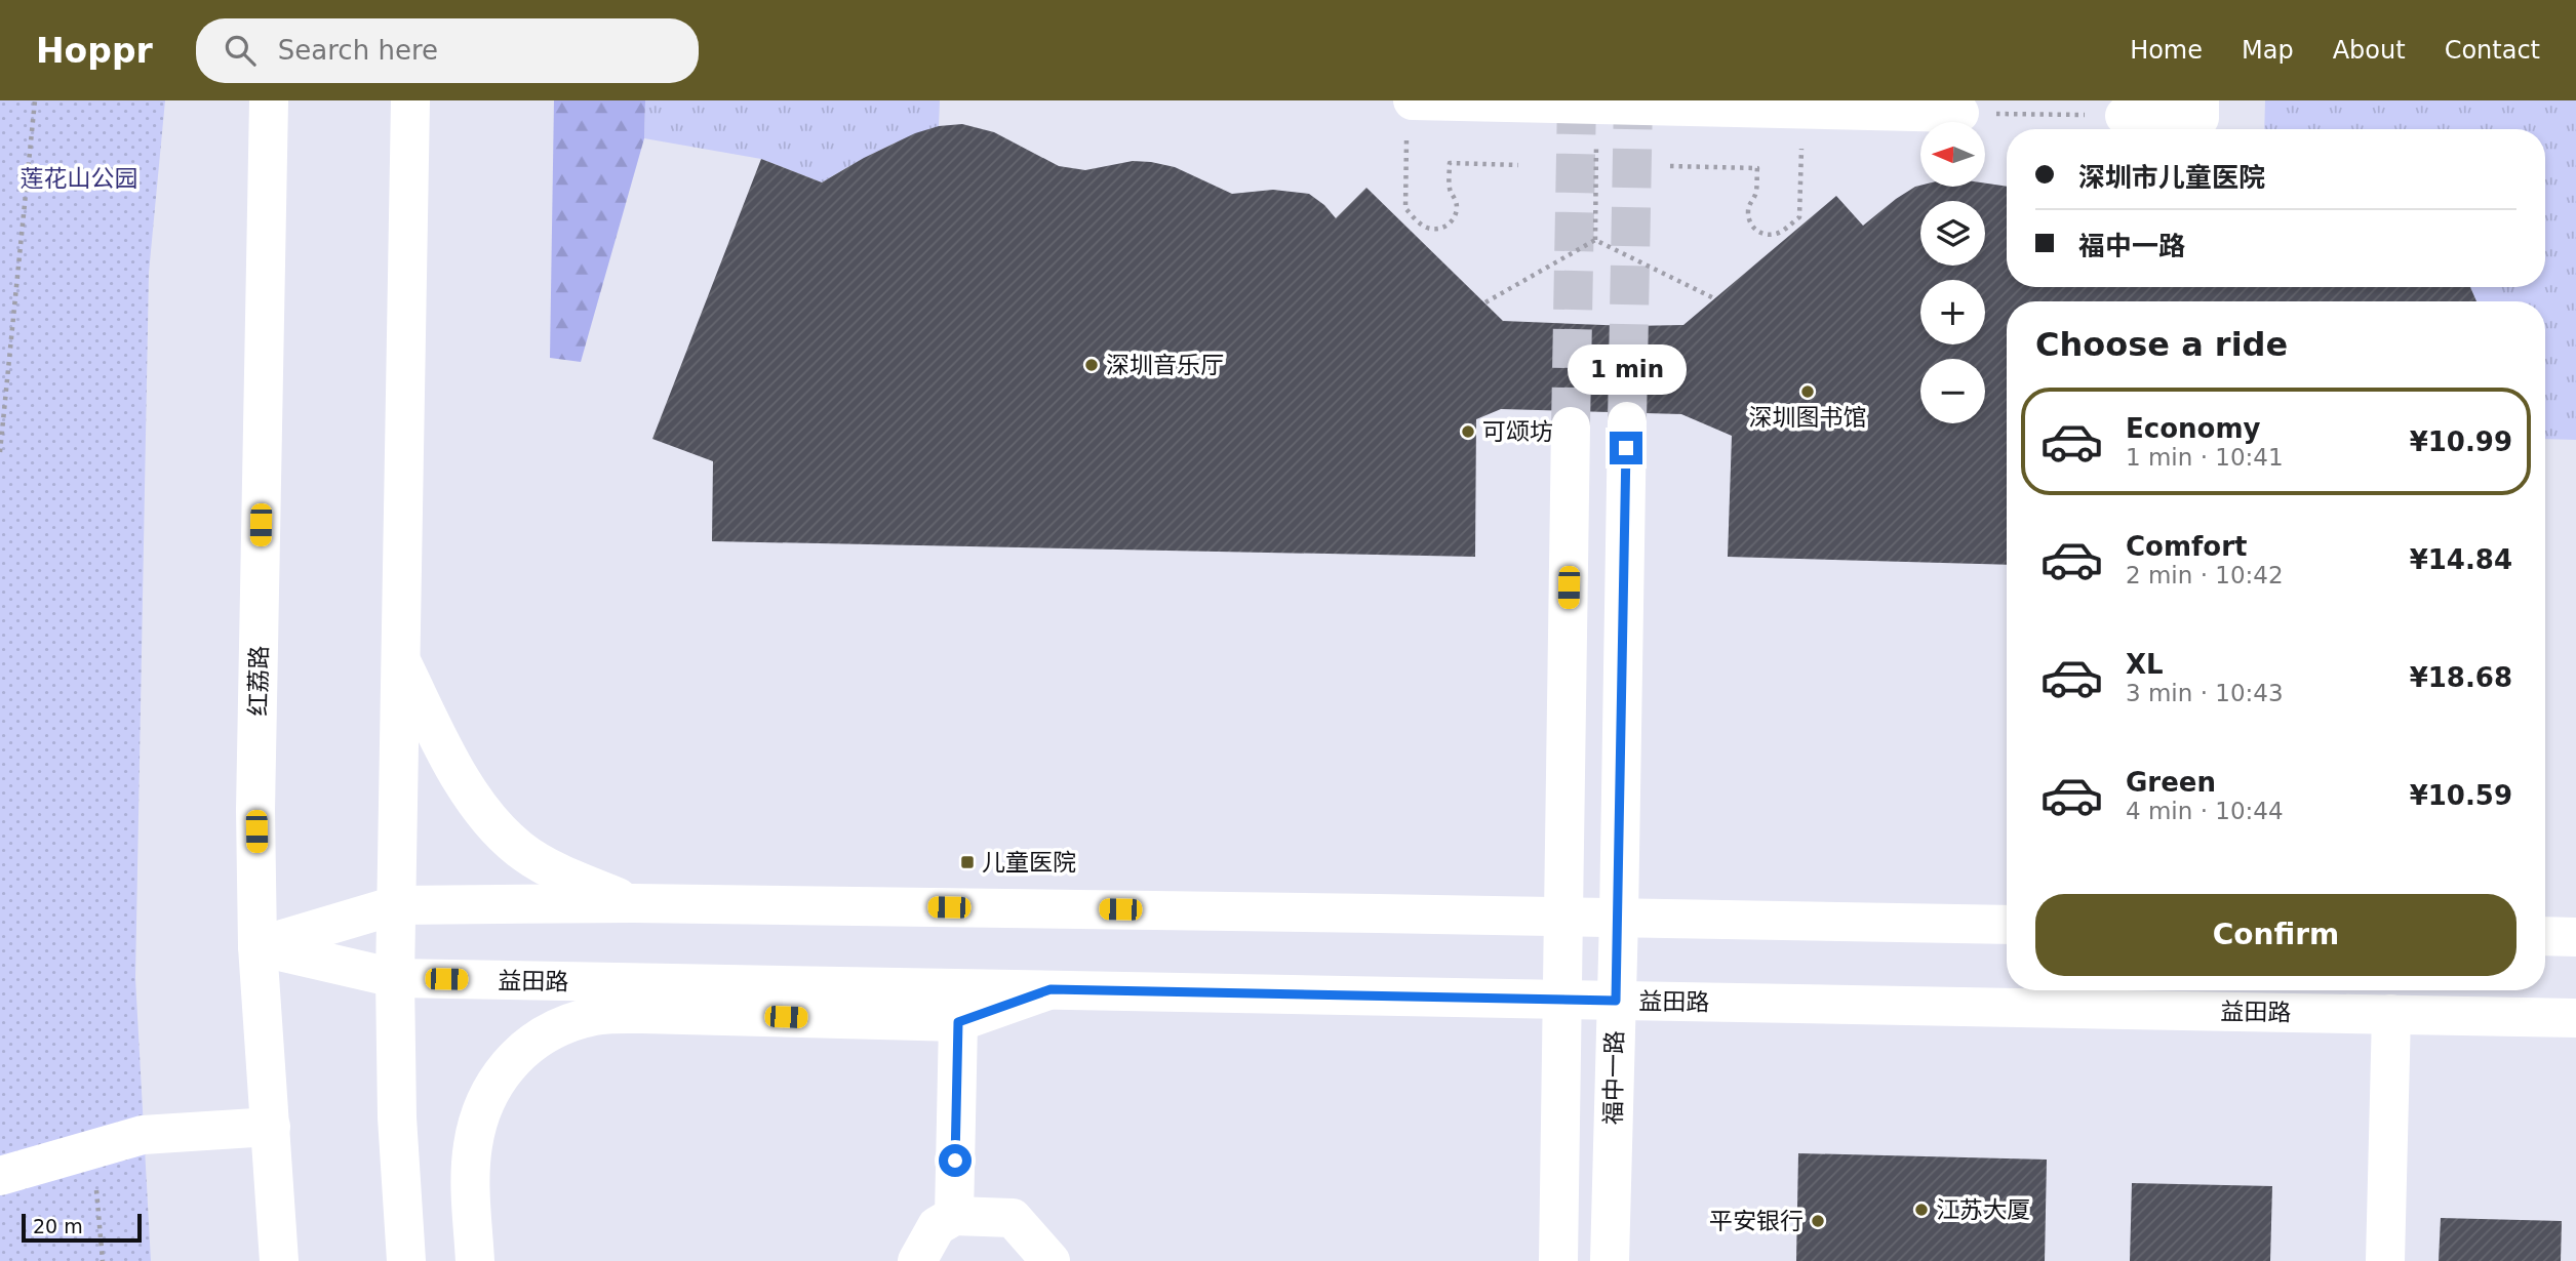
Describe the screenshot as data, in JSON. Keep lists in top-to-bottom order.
{
  "streets": {
    "main road": ["红荔路", "益田路", "福中一路"]
  },
  "crossings": [
    ["红荔路", "益田路"],
    ["益田路", "福中一路"]
  ],
  "parks": ["莲花山公园"],
  "places": {
    "other": [
      "深圳音乐厅",
      "深圳图书馆",
      "可颂坊",
      "江苏大厦",
      "平安银行"
    ],
    "transit": ["儿童医院"]
  },
  "scale_bar": "20 m",
  "north": "left",
  "page": {
    "header": "Hoppr",
    "search": "Search here",
    "nav": [
      "Home",
      "Map",
      "About",
      "Contact"
    ],
    "map_buttons": ["+", "−"],
    "banner": ["深圳市儿童医院", "福中一路"],
    "heading": "Choose a ride",
    "bubble": "1 min",
    "list": [
      {
        "name": "Economy",
        "note": "1 min · 10:41",
        "value": "¥10.99"
      },
      {
        "name": "Comfort",
        "note": "2 min · 10:42",
        "value": "¥14.84"
      },
      {
        "name": "XL",
        "note": "3 min · 10:43",
        "value": "¥18.68"
      },
      {
        "name": "Green",
        "note": "4 min · 10:44",
        "value": "¥10.59"
      }
    ],
    "buttons": "Confirm",
    "scale": "20 m"
  }
}
